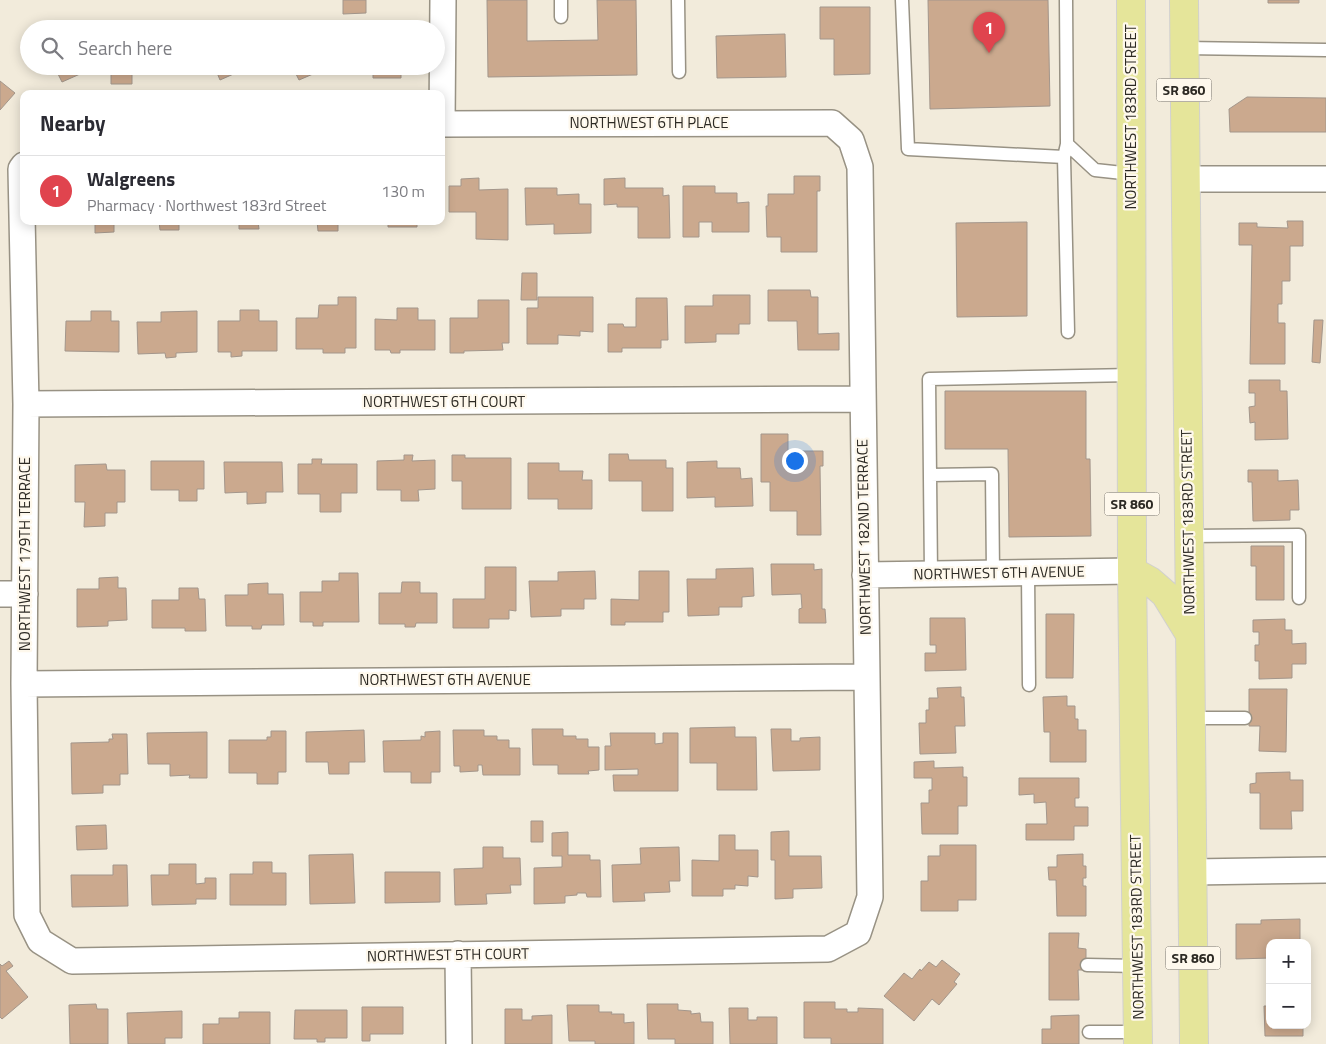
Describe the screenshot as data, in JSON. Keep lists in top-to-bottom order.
{
  "streets": {
    "main road": ["SR 860", "NORTHWEST 183RD STREET"],
    "street": [
      "NORTHWEST 6TH PLACE",
      "NORTHWEST 6TH COURT",
      "NORTHWEST 182ND TERRACE",
      "NORTHWEST 179TH TERRACE",
      "NORTHWEST 6TH AVENUE",
      "NORTHWEST 5TH COURT"
    ]
  },
  "crossings": [
    ["NORTHWEST 183RD STREET", "NORTHWEST 6TH AVENUE"],
    ["NORTHWEST 6TH PLACE", "NORTHWEST 182ND TERRACE"],
    ["NORTHWEST 6TH COURT", "NORTHWEST 182ND TERRACE"],
    ["NORTHWEST 6TH COURT", "NORTHWEST 179TH TERRACE"],
    ["NORTHWEST 182ND TERRACE", "NORTHWEST 6TH AVENUE"],
    ["NORTHWEST 182ND TERRACE", "NORTHWEST 5TH COURT"],
    ["NORTHWEST 179TH TERRACE", "NORTHWEST 6TH AVENUE"],
    ["NORTHWEST 179TH TERRACE", "NORTHWEST 5TH COURT"]
  ],
  "page": {
    "pins": "1",
    "search": "Search here",
    "heading": "Nearby",
    "list": [
      {
        "mark": "1",
        "name": "Walgreens",
        "note": "Pharmacy · Northwest 183rd Street",
        "value": "130 m"
      }
    ],
    "map_buttons": ["+", "−"]
  }
}
